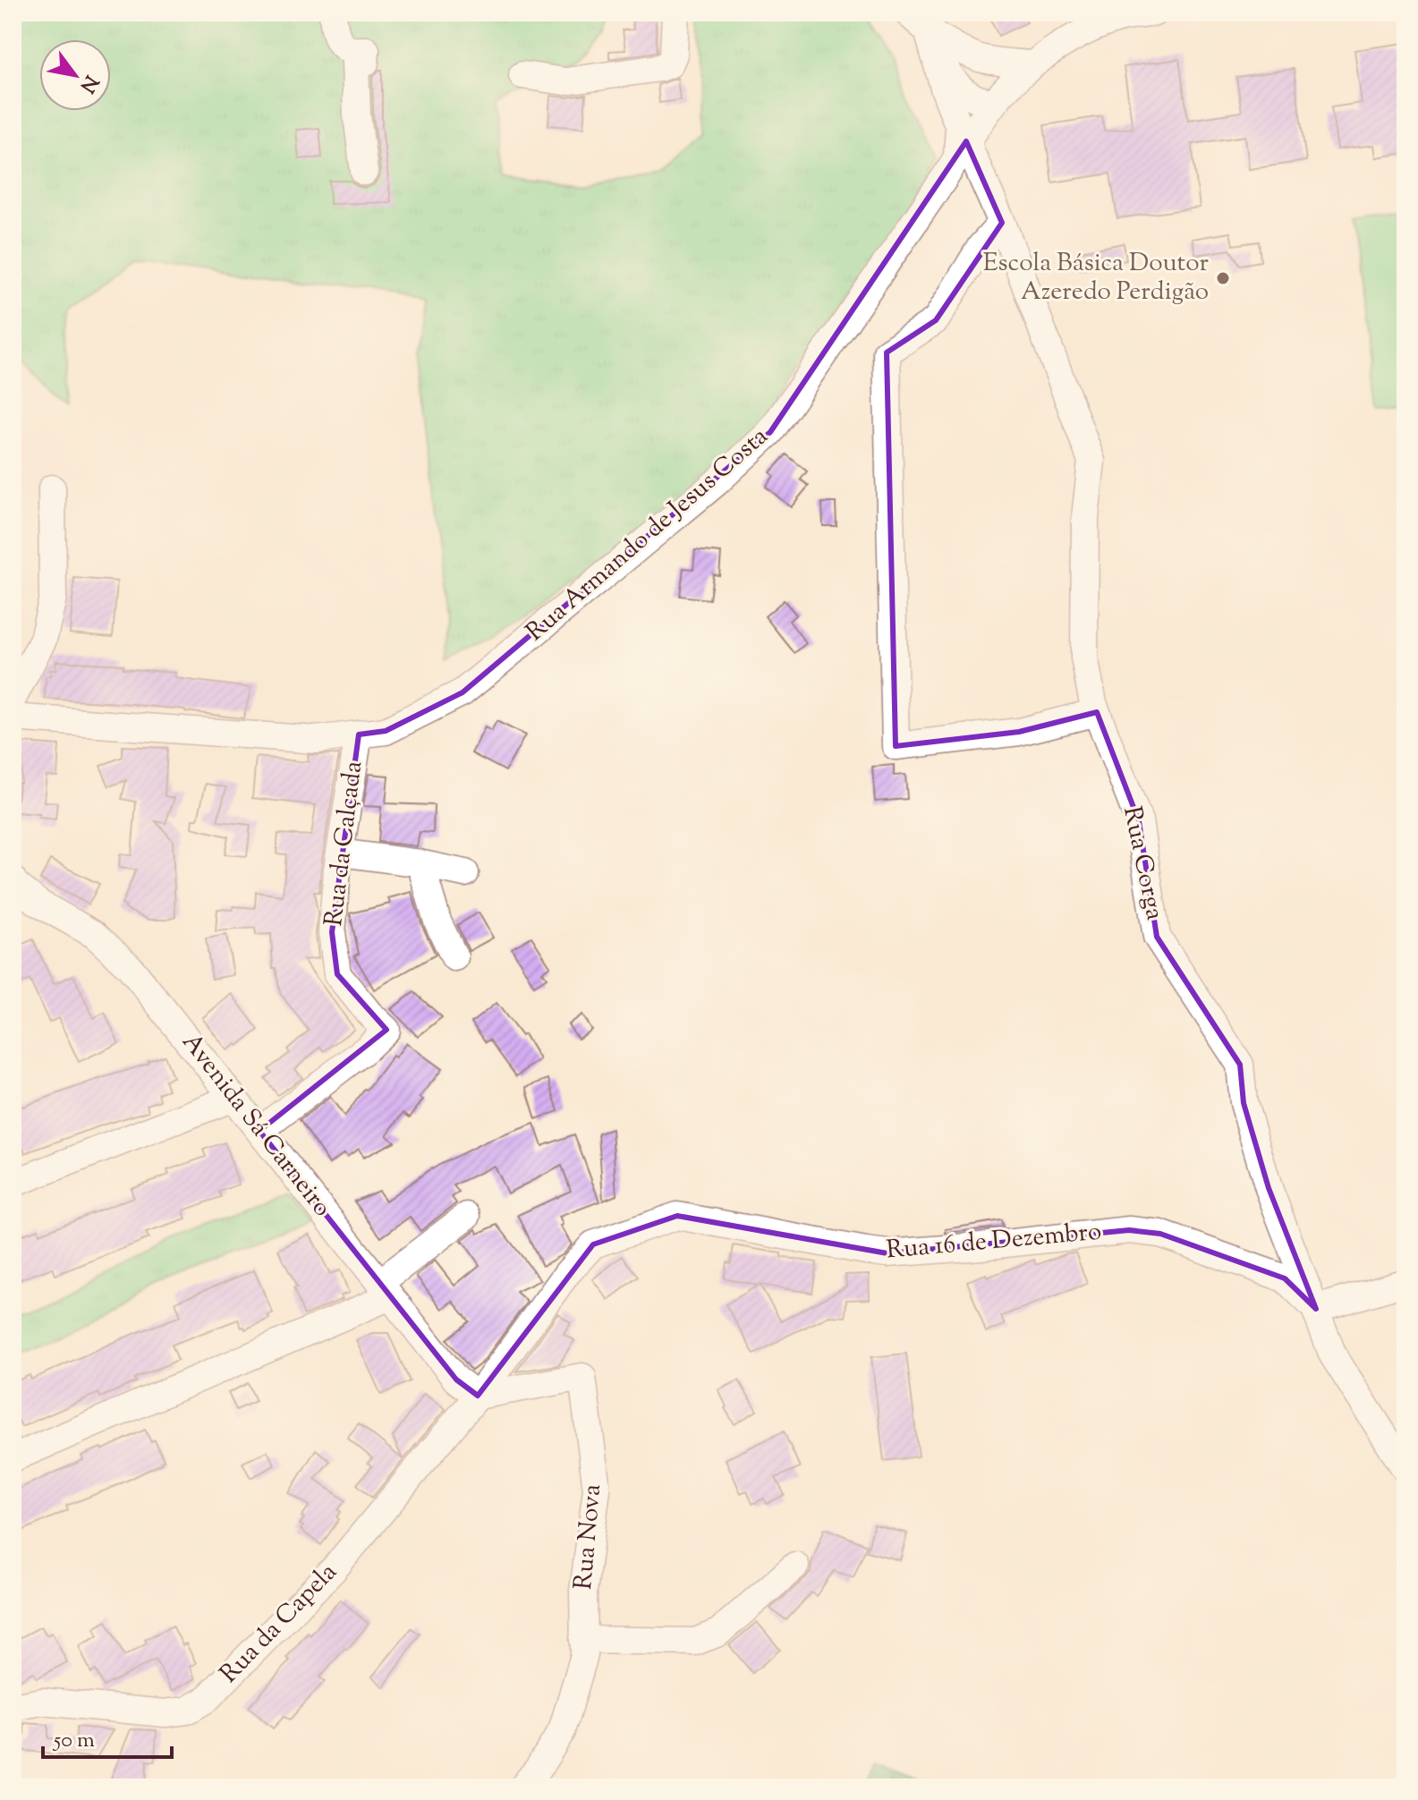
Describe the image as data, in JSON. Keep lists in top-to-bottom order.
{
  "streets": {
    "street": [
      "Rua Armando de Jesus Costa",
      "Rua da Calçada",
      "Rua Corga",
      "Avenida Sá Carneiro",
      "Rua 16 de Dezembro",
      "Rua Nova",
      "Rua da Capela"
    ]
  },
  "crossings": [
    ["Rua Armando de Jesus Costa", "Rua da Calçada"],
    ["Rua Armando de Jesus Costa", "Rua Corga"],
    ["Rua da Calçada", "Avenida Sá Carneiro"],
    ["Rua Corga", "Rua 16 de Dezembro"],
    ["Avenida Sá Carneiro", "Rua 16 de Dezembro"],
    ["Avenida Sá Carneiro", "Rua Nova"],
    ["Avenida Sá Carneiro", "Rua da Capela"],
    ["Rua 16 de Dezembro", "Rua Nova"],
    ["Rua 16 de Dezembro", "Rua da Capela"],
    ["Rua Nova", "Rua da Capela"]
  ],
  "places": ["Escola Básica Doutor Azeredo Perdigão"],
  "scale_bar": "50 m",
  "north": "bottom right"
}
